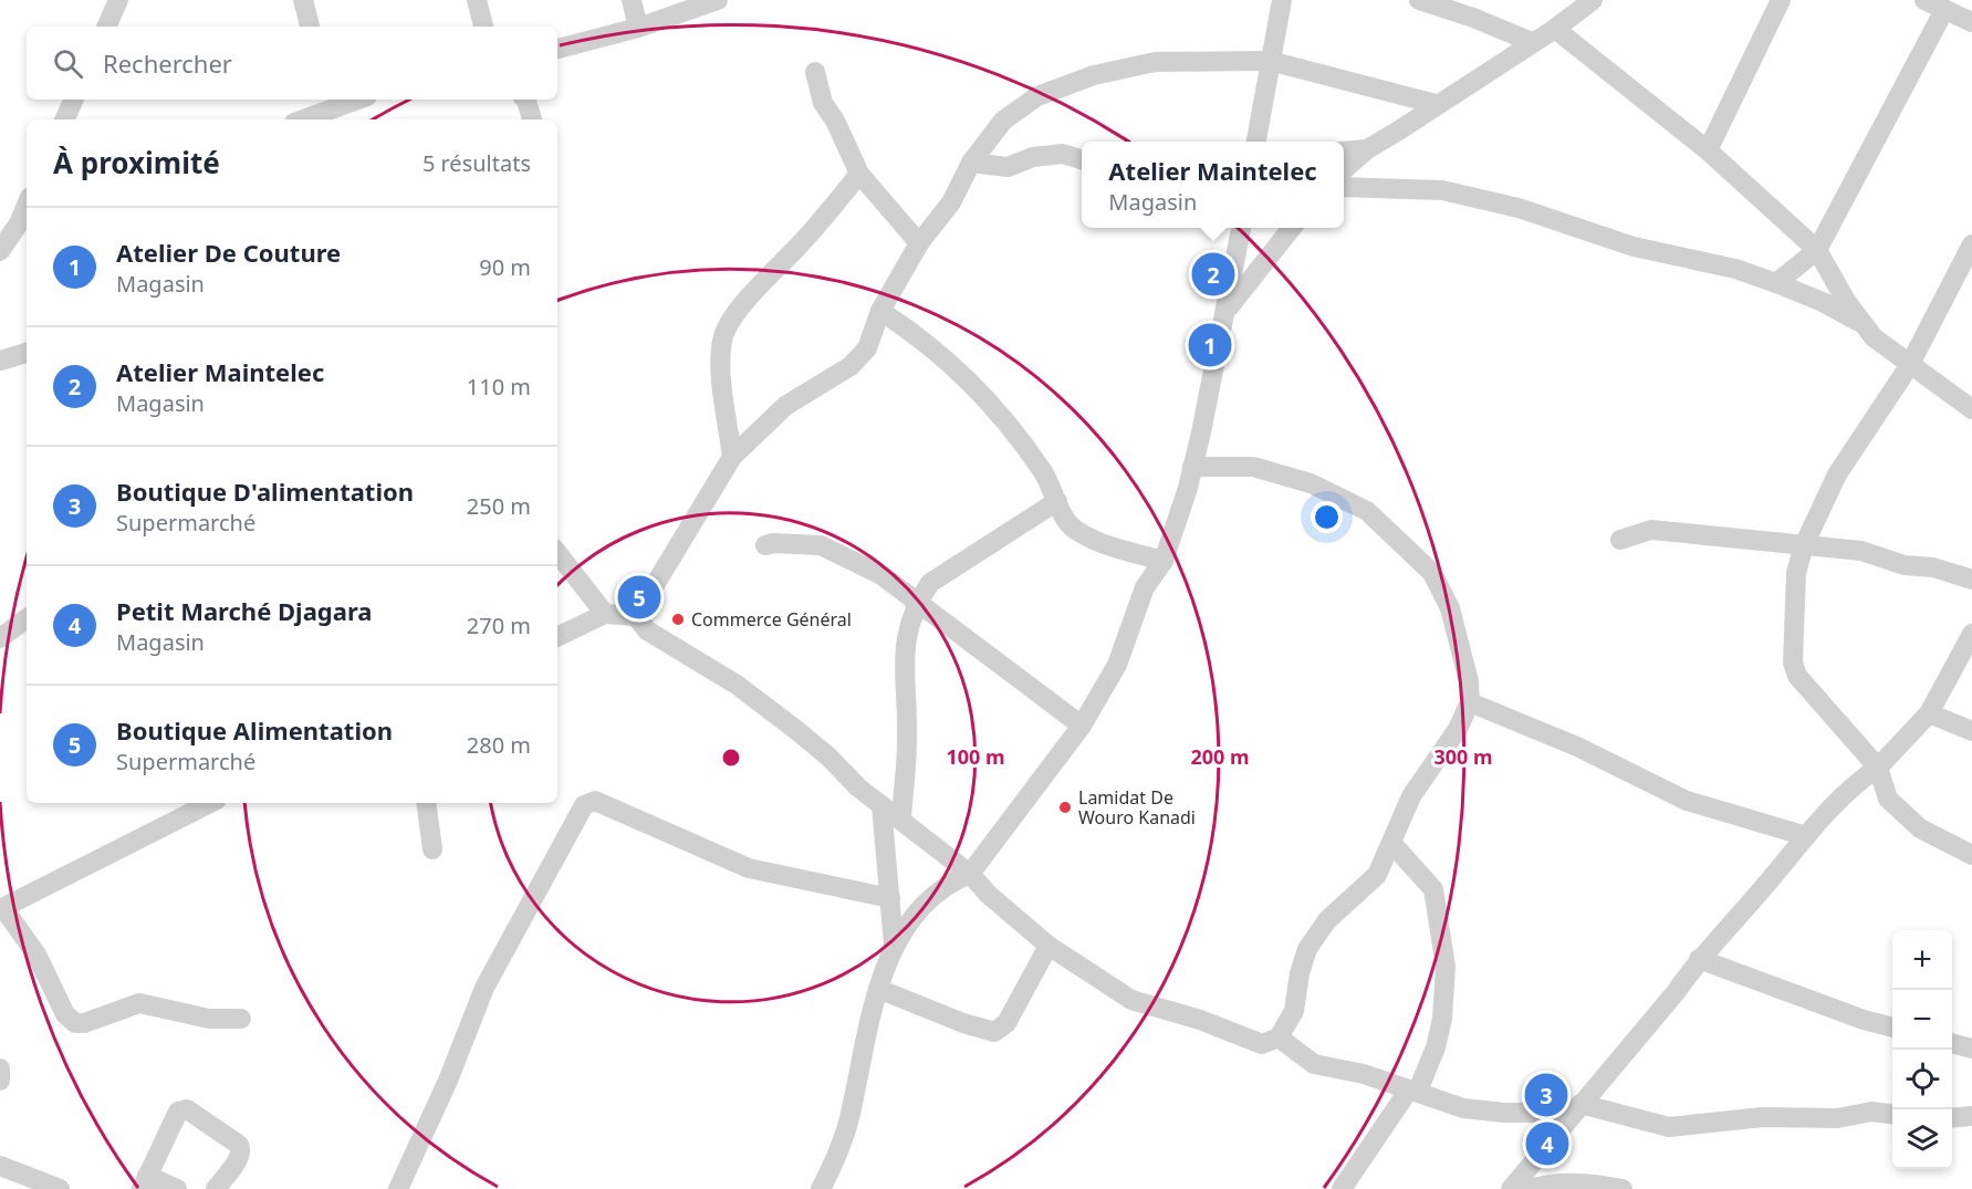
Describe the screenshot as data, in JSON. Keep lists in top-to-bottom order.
{
  "places": ["Commerce Général", "Lamidat De Wouro Kanadi"],
  "page": {
    "search": "Rechercher",
    "heading": ["À proximité", "5 résultats"],
    "popup": ["Atelier Maintelec", "Magasin"],
    "list": [
      {
        "mark": "1",
        "name": "Atelier De Couture",
        "note": "Magasin",
        "value": "90 m"
      },
      {
        "mark": "2",
        "name": "Atelier Maintelec",
        "note": "Magasin",
        "value": "110 m"
      },
      {
        "mark": "3",
        "name": "Boutique D'alimentation",
        "note": "Supermarché",
        "value": "250 m"
      },
      {
        "mark": "4",
        "name": "Petit Marché Djagara",
        "note": "Magasin",
        "value": "270 m"
      },
      {
        "mark": "5",
        "name": "Boutique Alimentation",
        "note": "Supermarché",
        "value": "280 m"
      }
    ],
    "pins": [
      "2",
      "1",
      "5",
      "3",
      "4"
    ],
    "map_buttons": ["+", "−"]
  },
  "rings": ["100 m", "200 m", "300 m"]
}
